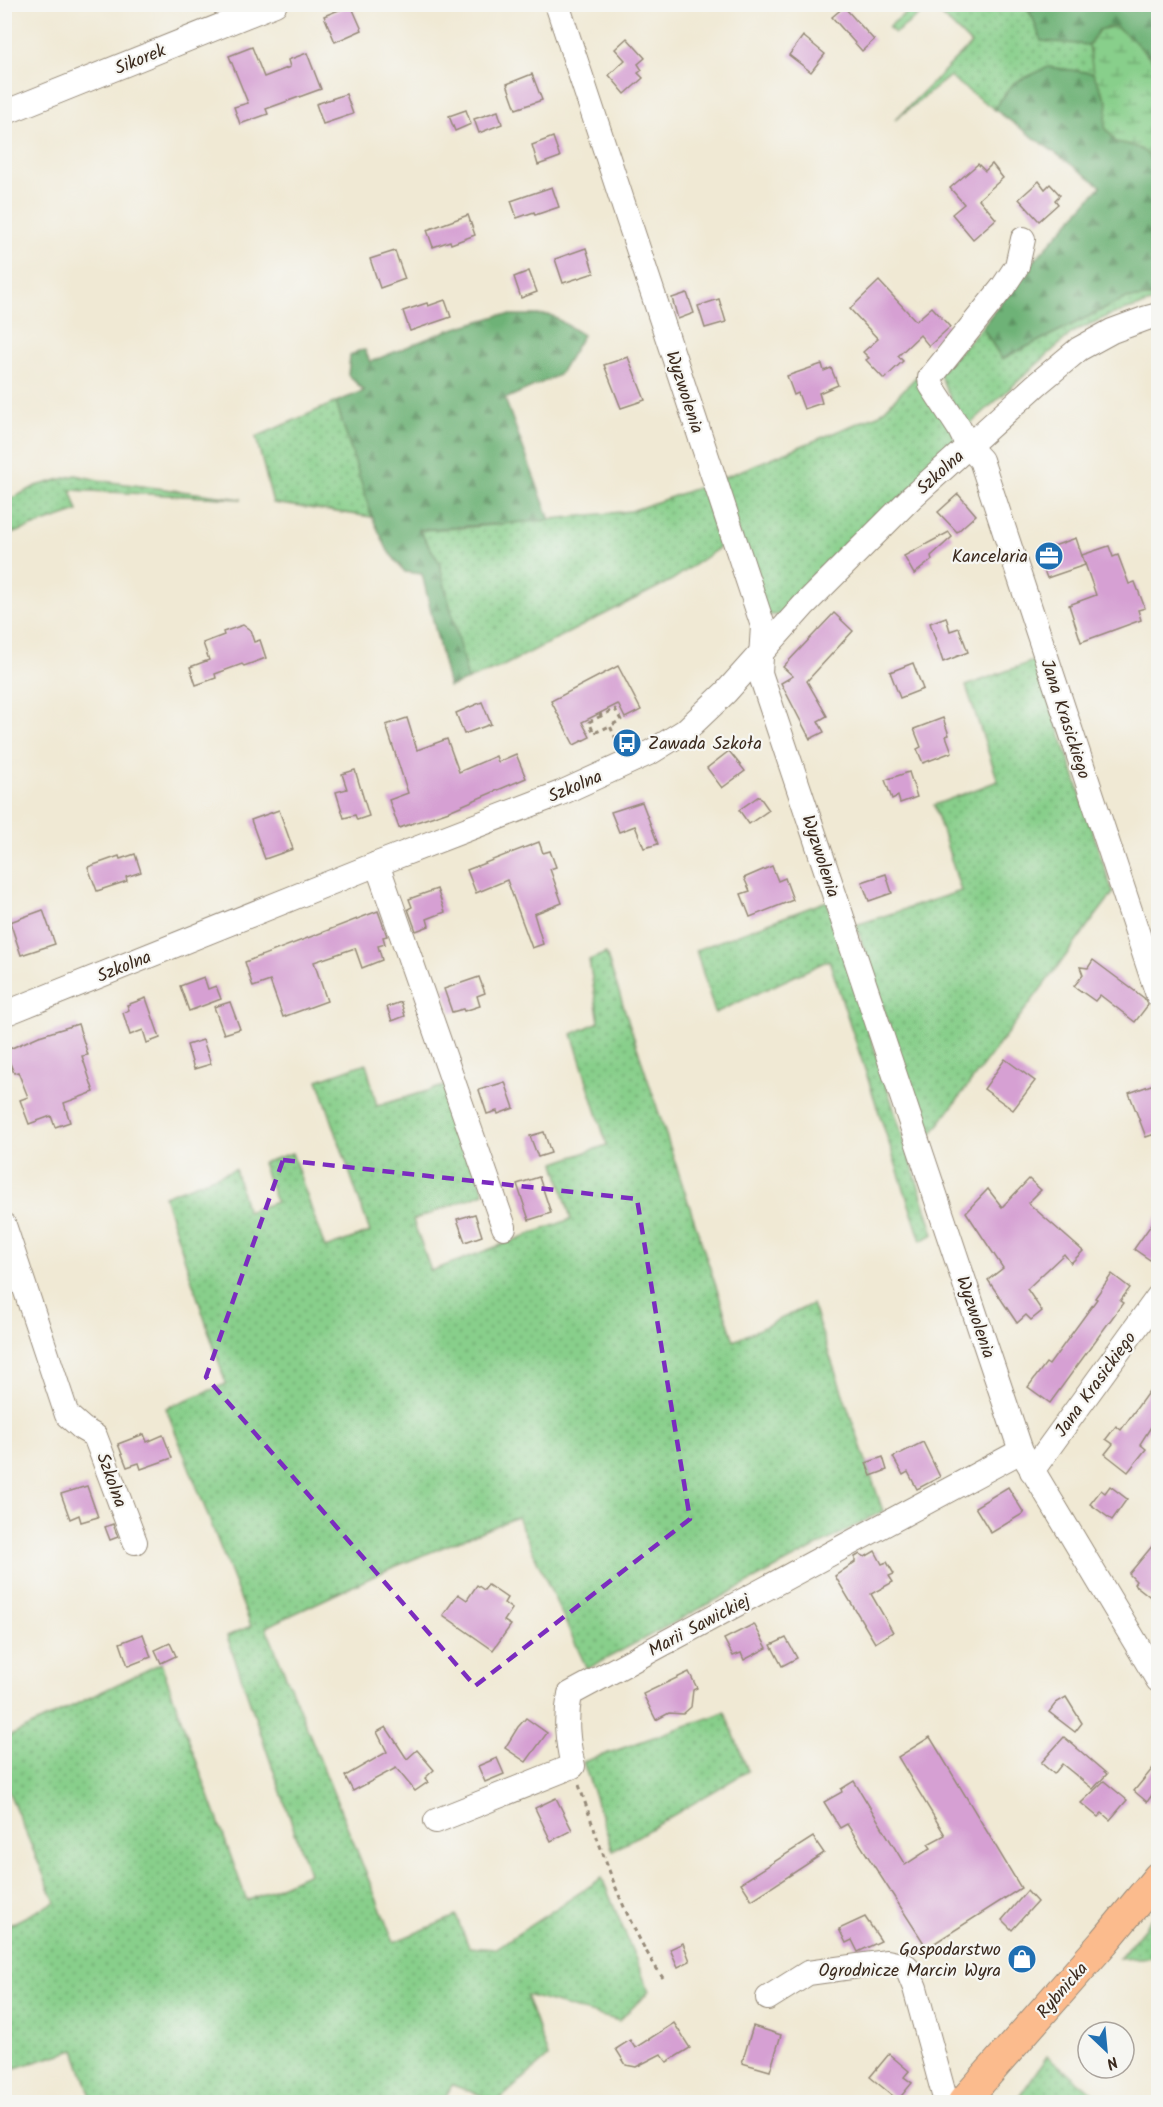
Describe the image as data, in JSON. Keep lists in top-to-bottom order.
{
  "streets": {
    "main road": ["Rybnicka"],
    "street": [
      "Sikorek",
      "Wyzwolenia",
      "Szkolna",
      "Jana Krasickiego",
      "Marii Sawickiej"
    ]
  },
  "crossings": [
    ["Wyzwolenia", "Szkolna"],
    ["Wyzwolenia", "Jana Krasickiego"],
    ["Wyzwolenia", "Marii Sawickiej"],
    ["Szkolna", "Jana Krasickiego"],
    ["Jana Krasickiego", "Marii Sawickiej"]
  ],
  "places": {
    "office": ["Kancelaria"],
    "bus stop": ["Zawada Szkoła"],
    "shop": ["Gospodarstwo Ogrodnicze Marcin Wyra"]
  },
  "north": "bottom right"
}
